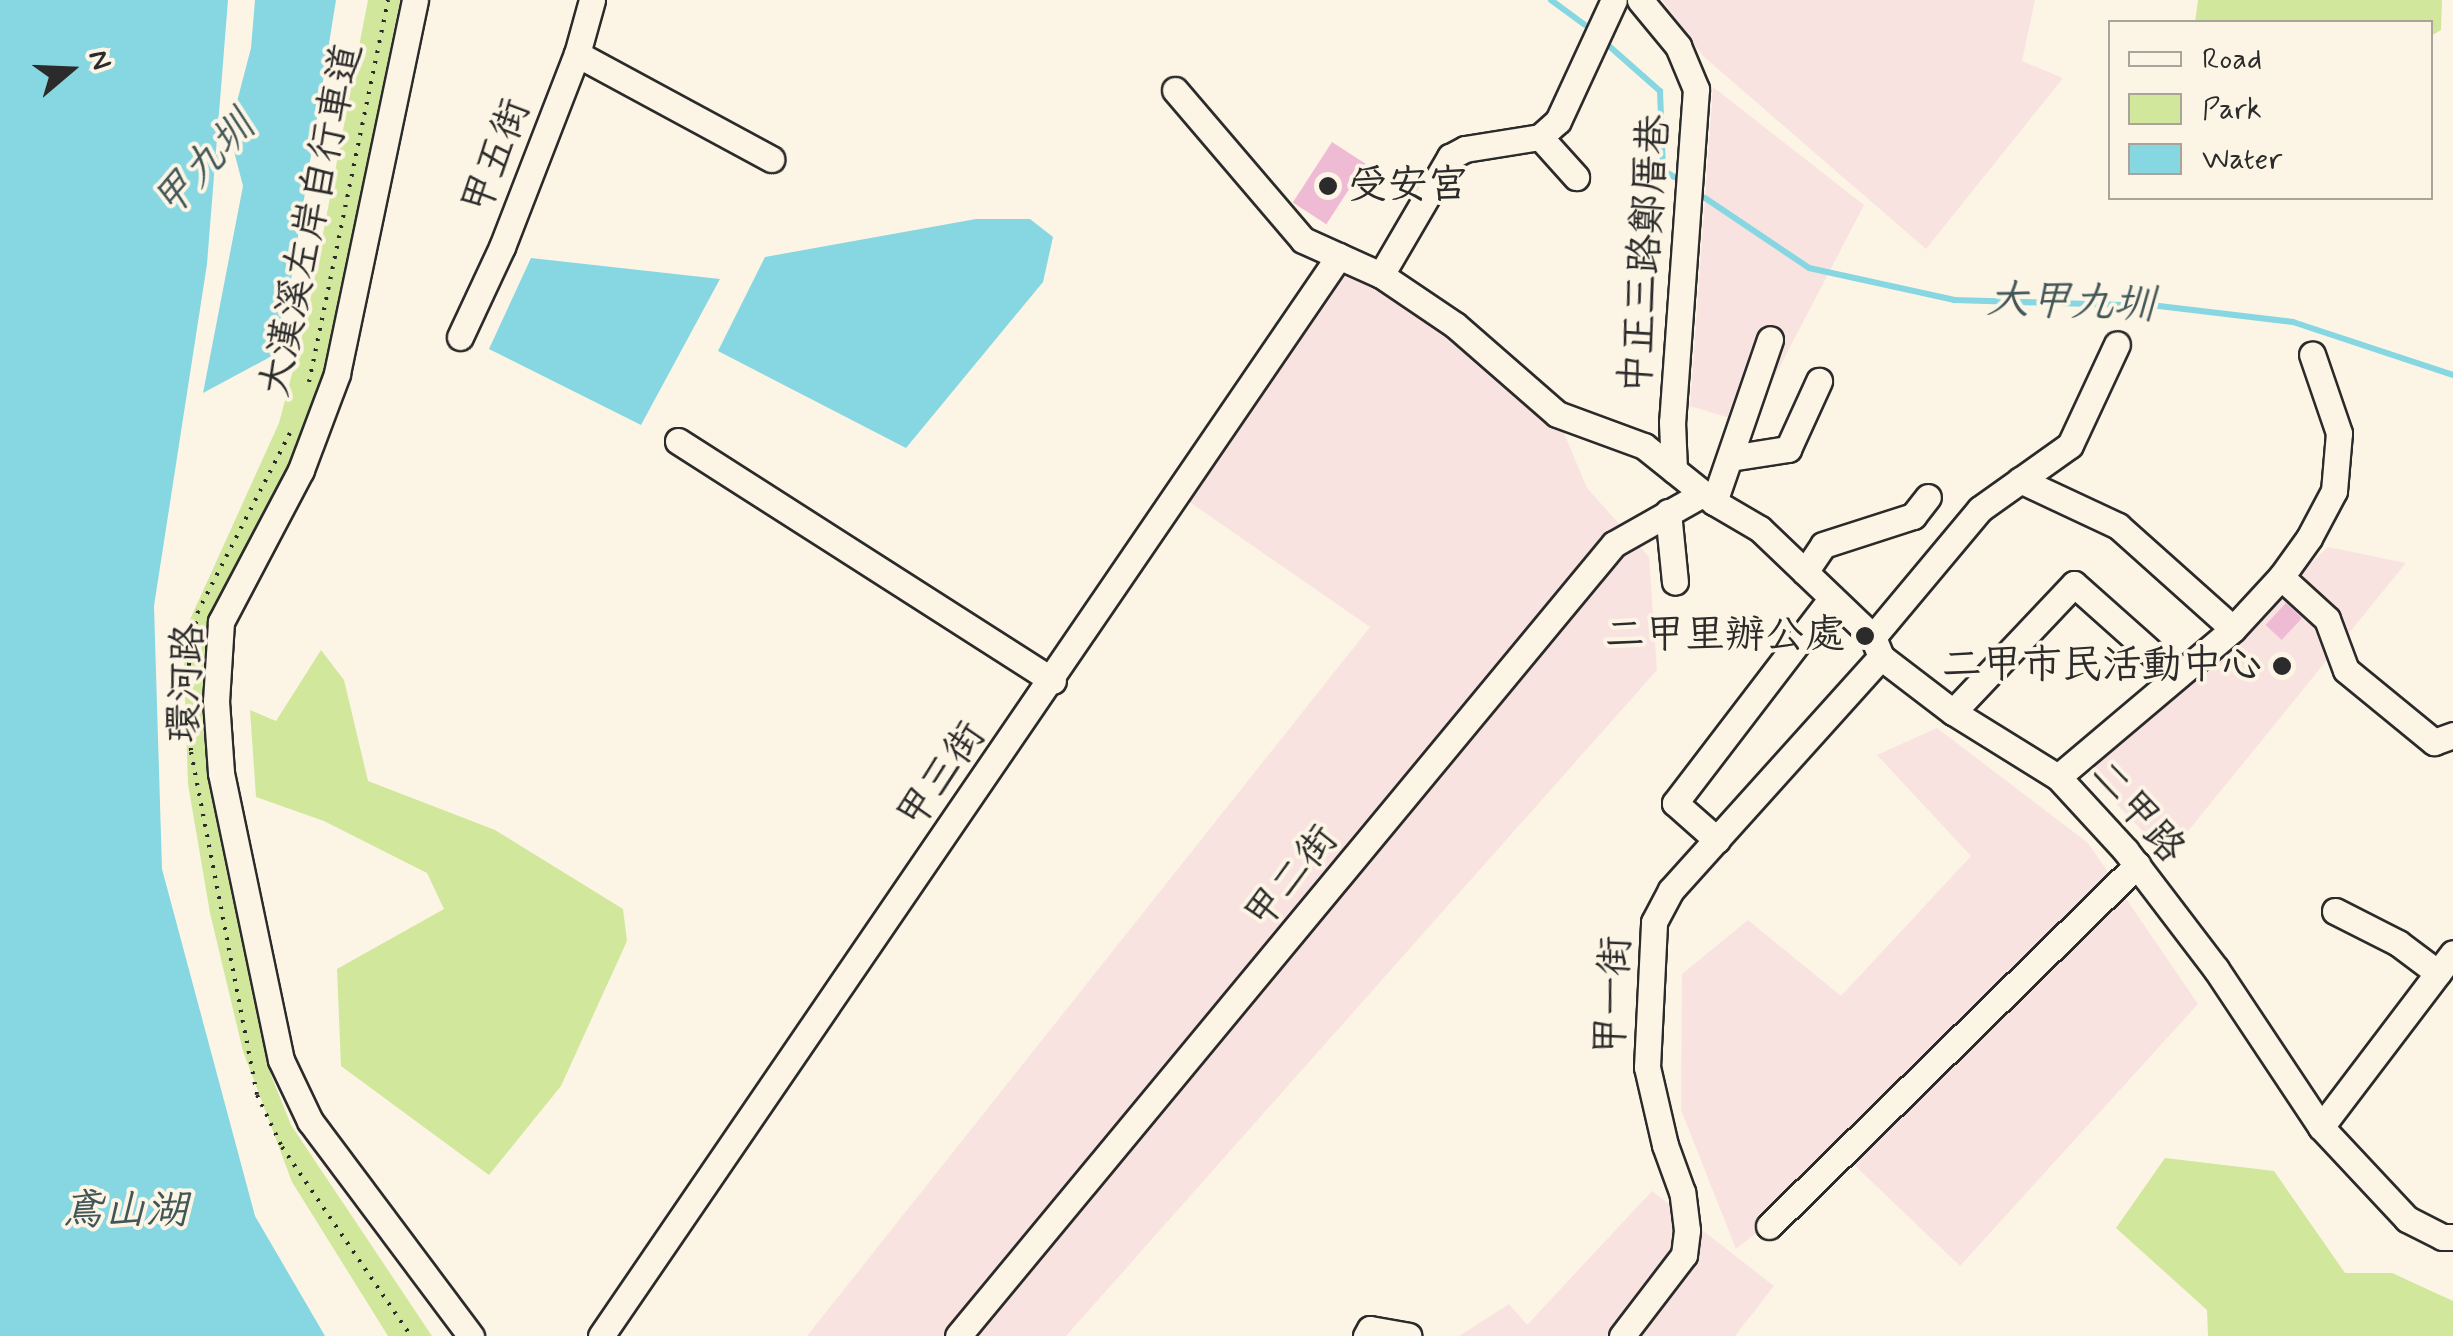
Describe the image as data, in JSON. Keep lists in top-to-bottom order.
{
  "streets": {
    "street": [
      "甲五街",
      "中正三路鄭厝巷",
      "環河路",
      "甲三街",
      "二甲路",
      "甲二街",
      "甲一街"
    ],
    "path": ["大漢溪左岸自行車道"]
  },
  "crossings": [
    ["二甲路", "甲二街"],
    ["二甲路", "甲一街"]
  ],
  "water": ["甲九圳", "大甲九圳", "鳶山湖"],
  "places": ["受安宮", "二甲里辦公處", "二甲市民活動中心"],
  "legend": ["Road", "Park", "Water"],
  "north": "right"
}
